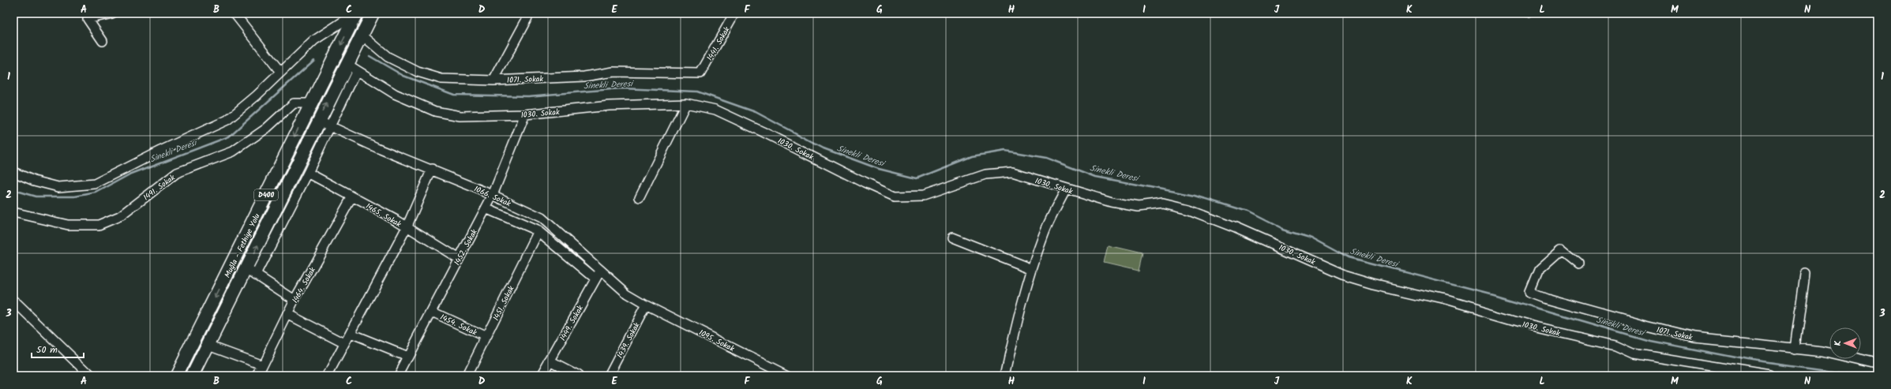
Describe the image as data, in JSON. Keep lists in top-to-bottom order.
{
  "streets": {
    "highway": ["D400", "Muğla - Fethiye Yolu"],
    "street": [
      "1441. Sokak",
      "1071. Sokak",
      "1030. Sokak",
      "1491. Sokak",
      "1066. Sokak",
      "1465. Sokak",
      "1452. Sokak",
      "1464. Sokak",
      "1451. Sokak",
      "1449. Sokak",
      "1454. Sokak",
      "1439. Sokak",
      "1095. Sokak"
    ]
  },
  "crossings": [
    ["1441. Sokak", "1071. Sokak"],
    ["1071. Sokak", "Muğla - Fethiye Yolu"],
    ["1030. Sokak", "Muğla - Fethiye Yolu"],
    ["1030. Sokak", "1452. Sokak"],
    ["1491. Sokak", "Muğla - Fethiye Yolu"],
    ["1066. Sokak", "Muğla - Fethiye Yolu"],
    ["1066. Sokak", "1452. Sokak"],
    ["1066. Sokak", "1449. Sokak"],
    ["1066. Sokak", "1439. Sokak"],
    ["1066. Sokak", "1095. Sokak"],
    ["1465. Sokak", "1452. Sokak"],
    ["1465. Sokak", "1464. Sokak"],
    ["1452. Sokak", "1454. Sokak"],
    ["1451. Sokak", "1454. Sokak"],
    ["1439. Sokak", "1095. Sokak"]
  ],
  "water": ["Sinekli Deresi"],
  "scale_bar": "50 m",
  "north": "left",
  "grid": {
    "columns": [
      "A",
      "B",
      "C",
      "D",
      "E",
      "F",
      "G",
      "H",
      "I",
      "J",
      "K",
      "L",
      "M",
      "N"
    ],
    "rows": ["1", "2", "3"]
  }
}
